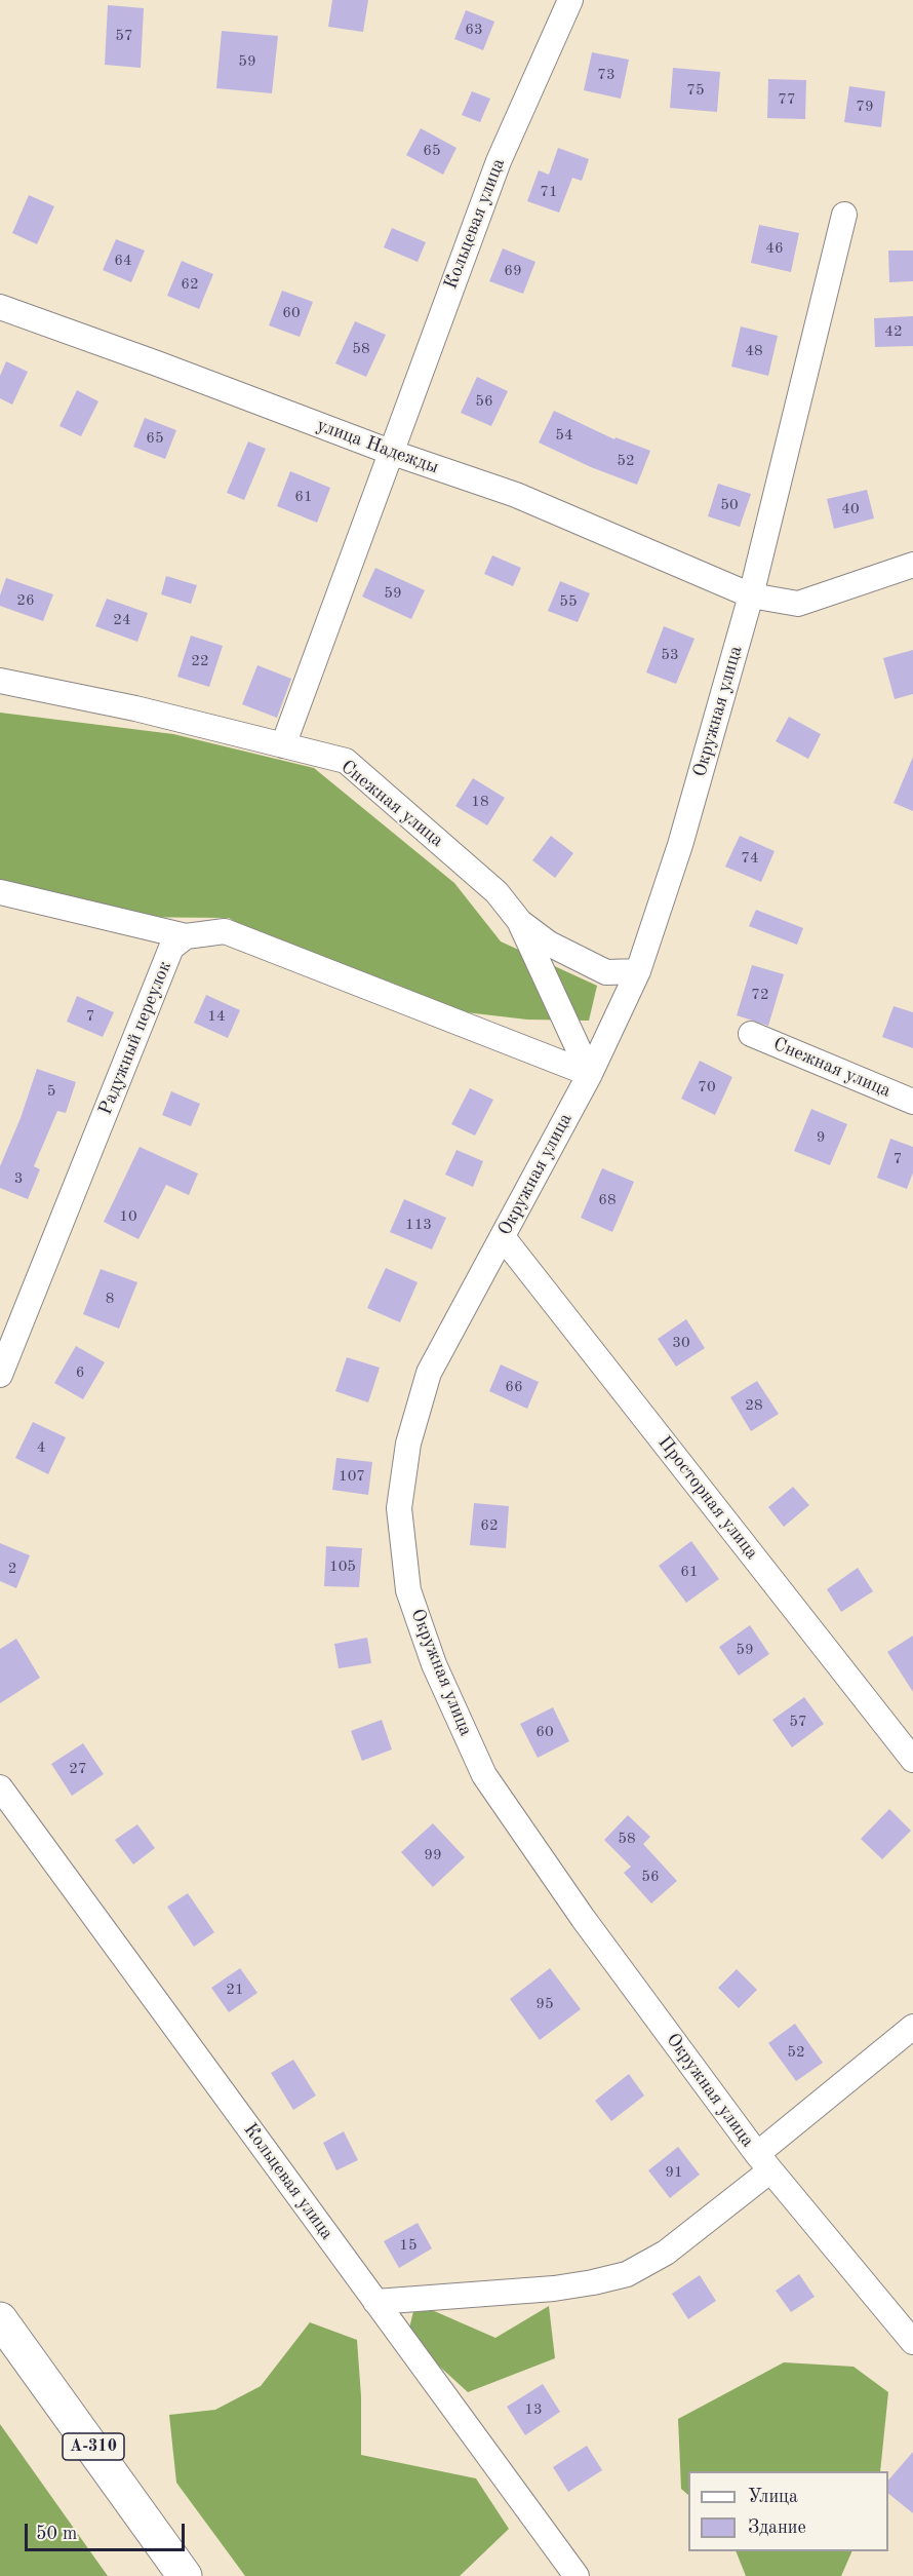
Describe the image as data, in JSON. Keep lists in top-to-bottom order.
{
  "streets": {
    "highway": ["А-310"],
    "street": [
      "Кольцевая улица",
      "улица Надежды",
      "Окружная улица",
      "Снежная улица",
      "Радужный переулок",
      "Просторная улица"
    ]
  },
  "crossings": [
    ["Кольцевая улица", "улица Надежды"],
    ["Кольцевая улица", "Снежная улица"],
    ["улица Надежды", "Окружная улица"],
    ["Окружная улица", "Снежная улица"],
    ["Окружная улица", "Просторная улица"]
  ],
  "house_numbers": [
    "63",
    "57",
    "59",
    "73",
    "75",
    "77",
    "79",
    "65",
    "71",
    "46",
    "64",
    "69",
    "62",
    "60",
    "42",
    "58",
    "48",
    "56",
    "54",
    "65",
    "52",
    "61",
    "50",
    "40",
    "59",
    "26",
    "55",
    "24",
    "53",
    "22",
    "18",
    "74",
    "72",
    "7",
    "14",
    "70",
    "5",
    "9",
    "7",
    "3",
    "68",
    "10",
    "113",
    "8",
    "30",
    "6",
    "66",
    "28",
    "4",
    "107",
    "62",
    "105",
    "2",
    "61",
    "59",
    "57",
    "60",
    "27",
    "58",
    "99",
    "56",
    "21",
    "95",
    "52",
    "91",
    "15",
    "13"
  ],
  "legend": ["Улица", "Здание"],
  "scale_bar": "50 m"
}
